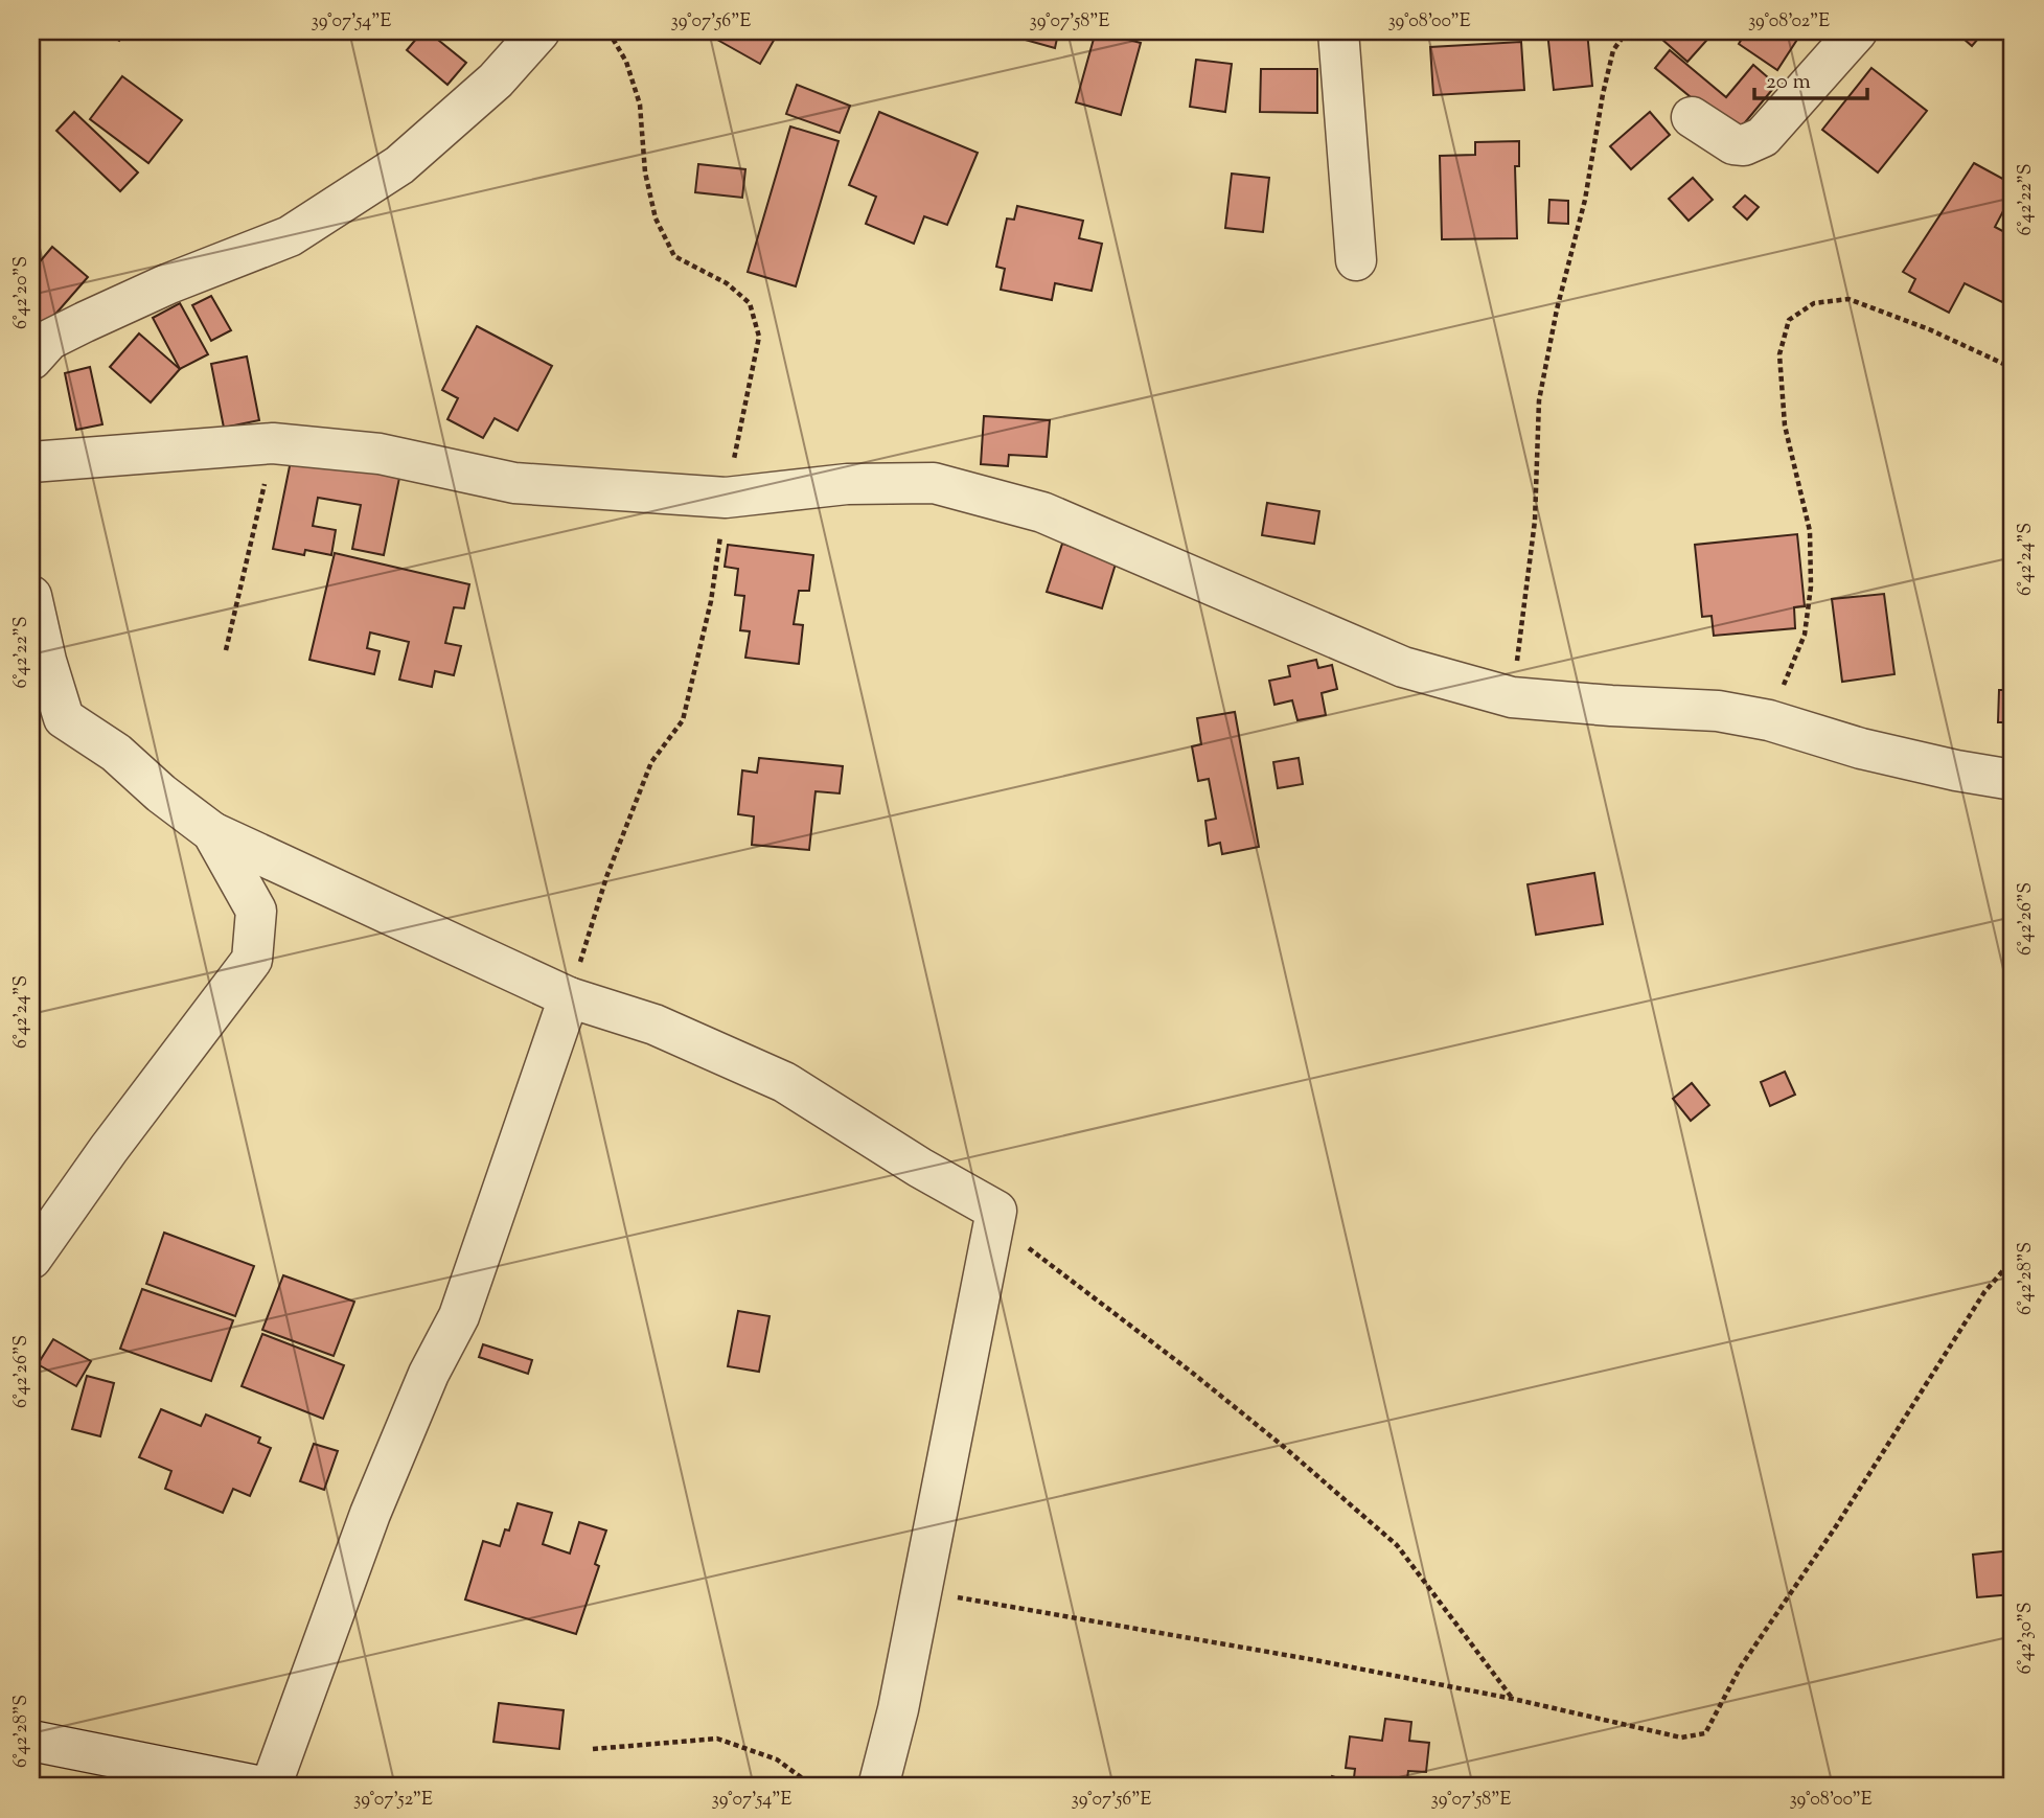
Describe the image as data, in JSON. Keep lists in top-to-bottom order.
{
  "scale_bar": "20 m",
  "coordinates": [
    "39°07'54\"E",
    "39°07'56\"E",
    "39°07'58\"E",
    "39°08'00\"E",
    "39°08'02\"E",
    "6°42'22\"S",
    "6°42'20\"S",
    "6°42'24\"S",
    "6°42'26\"S",
    "6°42'28\"S",
    "6°42'30\"S",
    "39°07'52\"E"
  ]
}
